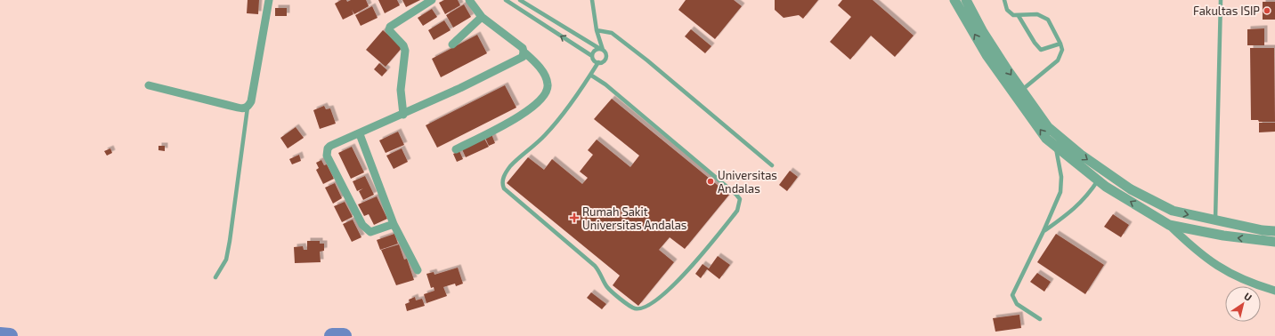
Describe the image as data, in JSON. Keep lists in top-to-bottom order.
{
  "places": {
    "other": ["Fakultas ISIP", "Universitas Andalas"],
    "health": ["Rumah Sakit Universitas Andalas"]
  },
  "north": "top right"
}
